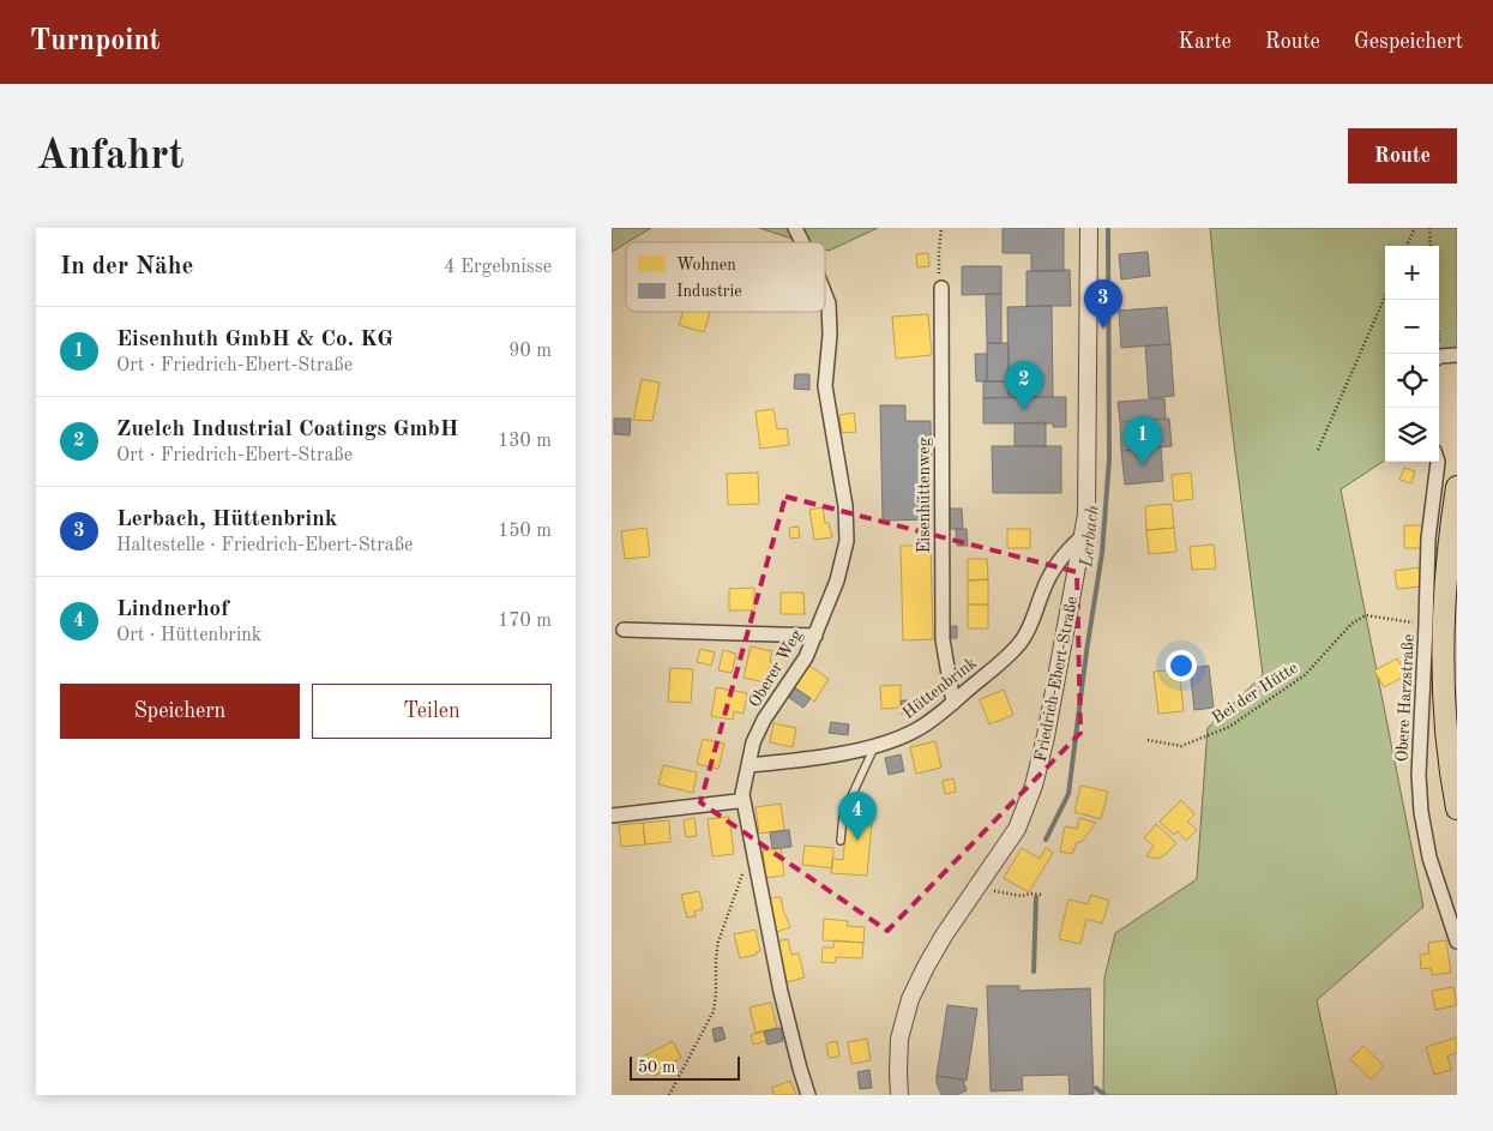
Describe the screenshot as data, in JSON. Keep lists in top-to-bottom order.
{
  "streets": {
    "street": [
      "Eisenhüttenweg",
      "Oberer Weg",
      "Friedrich-Ebert-Straße",
      "Hüttenbrink",
      "Obere Harzstraße"
    ],
    "path": ["Bei der Hütte"]
  },
  "crossings": [
    ["Eisenhüttenweg", "Hüttenbrink"],
    ["Oberer Weg", "Hüttenbrink"],
    ["Friedrich-Ebert-Straße", "Hüttenbrink"],
    ["Bei der Hütte", "Obere Harzstraße"]
  ],
  "water": ["Lerbach"],
  "legend": ["Wohnen", "Industrie"],
  "scale_bar": "50 m",
  "page": {
    "header": "Turnpoint",
    "nav": ["Karte", "Route", "Gespeichert"],
    "buttons": [
      "Route",
      ["Speichern", "Teilen"]
    ],
    "title": "Anfahrt",
    "heading": ["In der Nähe", "4 Ergebnisse"],
    "map_buttons": ["+", "−"],
    "pins": [
      "3",
      "2",
      "1",
      "4"
    ],
    "list": [
      {
        "mark": "1",
        "name": "Eisenhuth GmbH & Co. KG",
        "note": "Ort · Friedrich-Ebert-Straße",
        "value": "90 m"
      },
      {
        "mark": "2",
        "name": "Zuelch Industrial Coatings GmbH",
        "note": "Ort · Friedrich-Ebert-Straße",
        "value": "130 m"
      },
      {
        "mark": "3",
        "name": "Lerbach, Hüttenbrink",
        "note": "Haltestelle · Friedrich-Ebert-Straße",
        "value": "150 m"
      },
      {
        "mark": "4",
        "name": "Lindnerhof",
        "note": "Ort · Hüttenbrink",
        "value": "170 m"
      }
    ],
    "scale": "50 m"
  }
}
